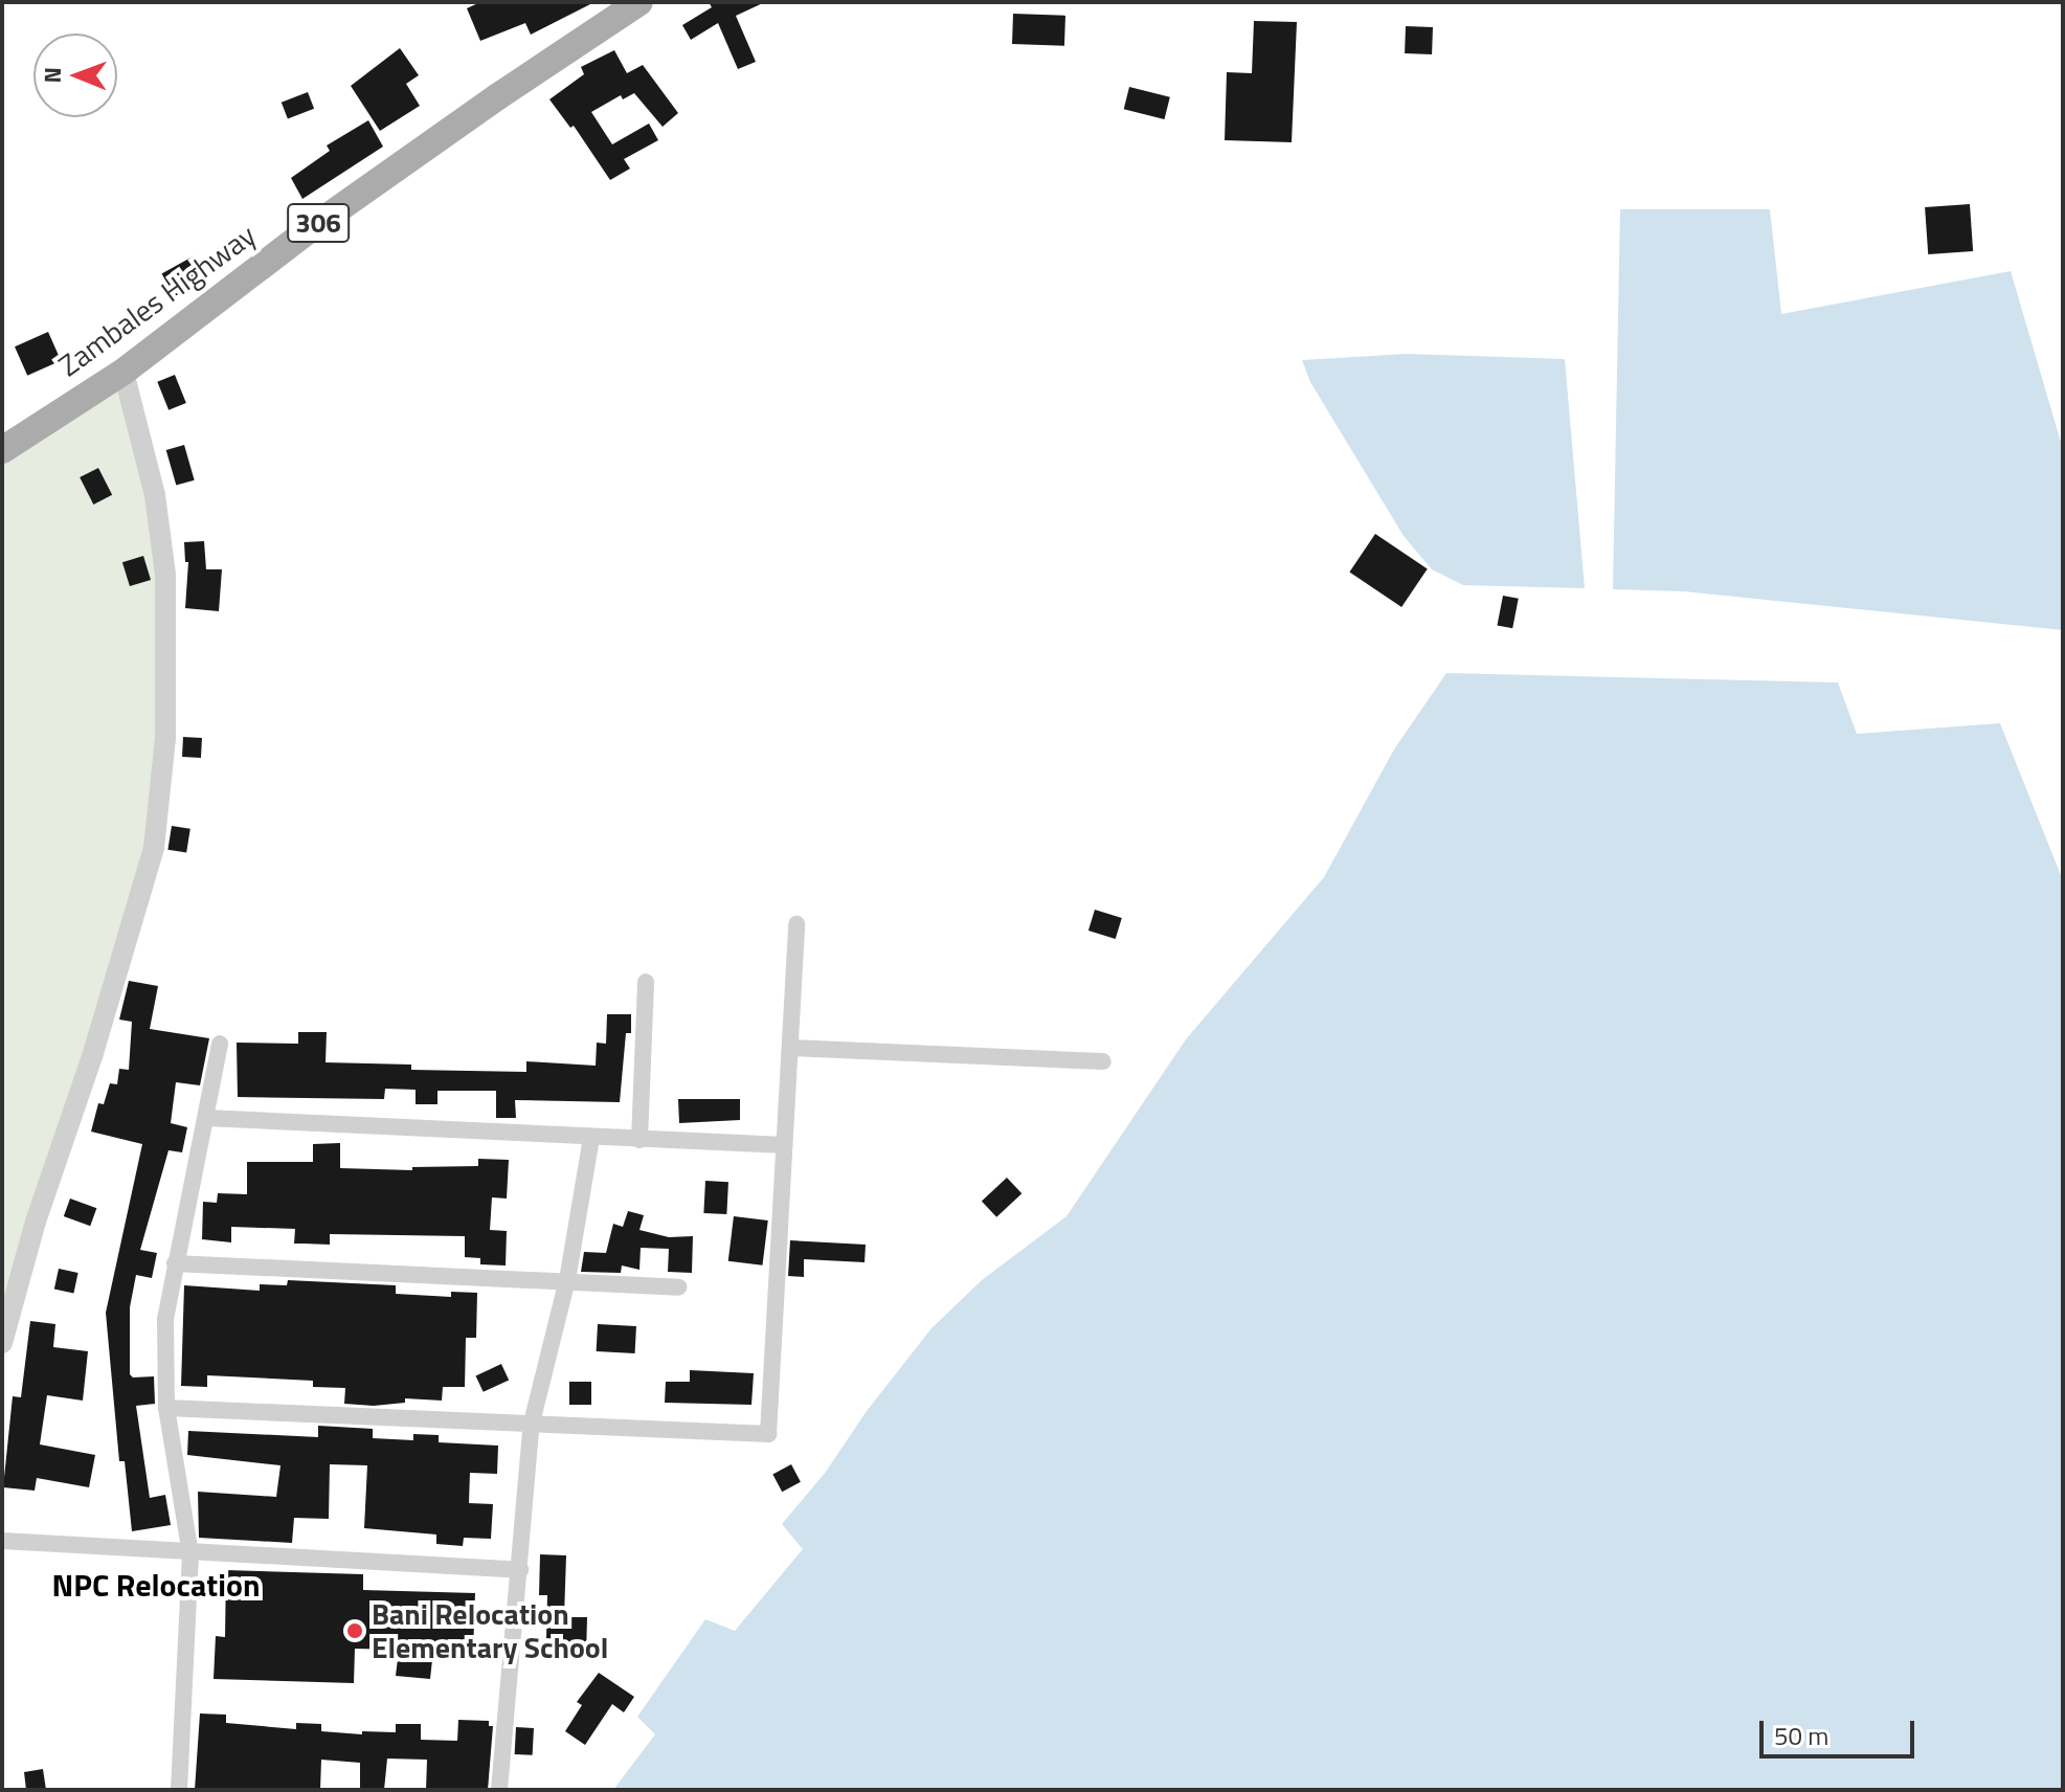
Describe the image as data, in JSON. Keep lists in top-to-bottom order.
{
  "streets": {
    "main road": ["306", "Zambales Highway"]
  },
  "districts": ["NPC Relocation"],
  "places": ["Bani Relocation Elementary School"],
  "scale_bar": "50 m",
  "north": "left"
}
